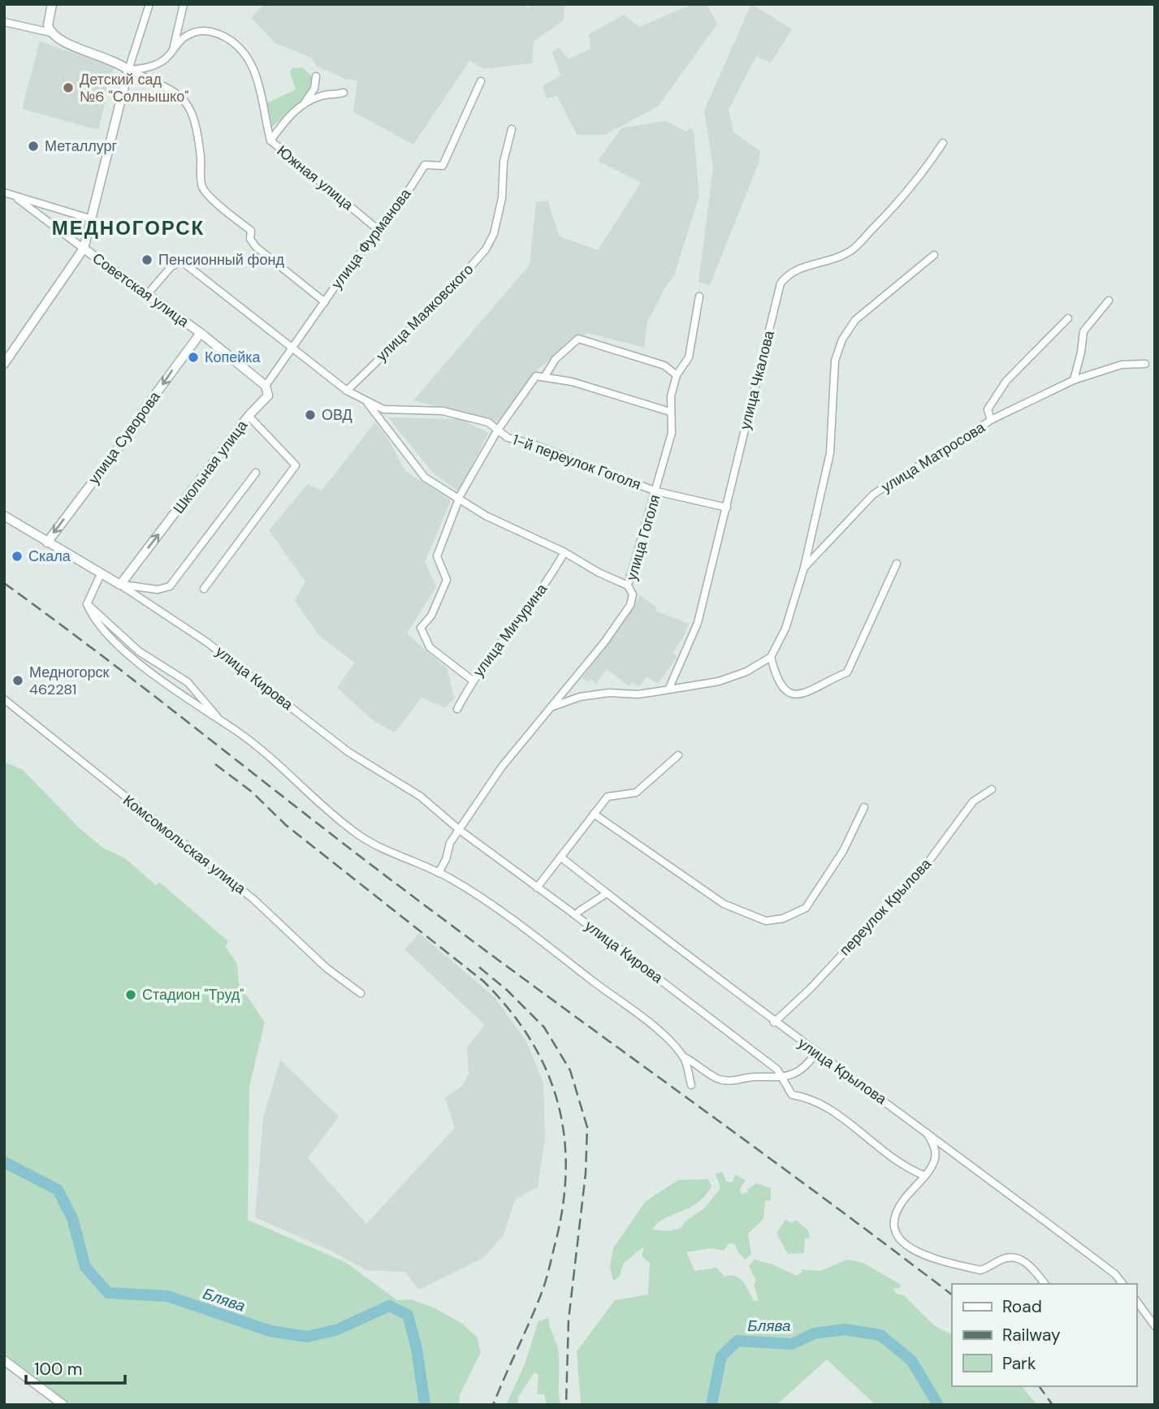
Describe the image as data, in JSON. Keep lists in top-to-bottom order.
{
  "streets": {
    "street": [
      "Южная улица",
      "улица Фурманова",
      "Советская улица",
      "улица Маяковского",
      "улица Чкалова",
      "улица Суворова",
      "улица Матросова",
      "1-й переулок Гоголя",
      "Школьная улица",
      "улица Гоголя",
      "улица Мичурина",
      "улица Кирова",
      "Комсомольская улица",
      "переулок Крылова",
      "улица Крылова"
    ]
  },
  "crossings": [
    ["Южная улица", "улица Фурманова"],
    ["улица Фурманова", "Школьная улица"],
    ["Советская улица", "улица Суворова"],
    ["Советская улица", "Школьная улица"],
    ["улица Чкалова", "1-й переулок Гоголя"],
    ["1-й переулок Гоголя", "улица Гоголя"],
    ["Школьная улица", "улица Кирова"],
    ["улица Гоголя", "улица Кирова"],
    ["переулок Крылова", "улица Крылова"]
  ],
  "one_way": ["улица Суворова", "Школьная улица"],
  "districts": ["МЕДНОГОРСК"],
  "water": ["Блява"],
  "places": [
    "Детский сад №6 \"Солнышко\"",
    "Металлург",
    "Пенсионный фонд",
    "Копейка",
    "ОВД",
    "Скала",
    "Медногорск 462281",
    "Стадион \"Труд\""
  ],
  "legend": ["Road", "Railway", "Park"],
  "scale_bar": "100 m"
}
